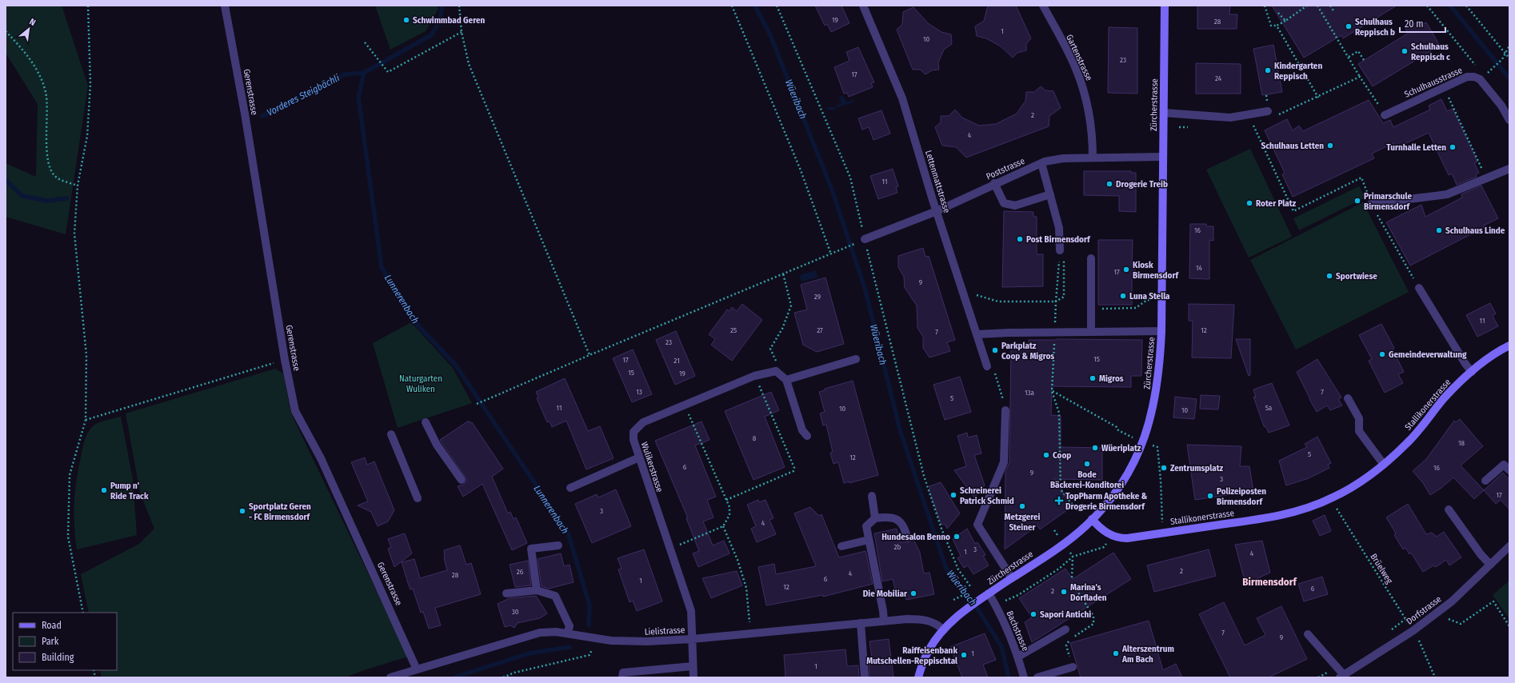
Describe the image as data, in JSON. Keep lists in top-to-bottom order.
{
  "streets": {
    "main road": ["Zürcherstrasse", "Stallikonerstrasse"],
    "street": [
      "Gartenstrasse",
      "Schulhausstrasse",
      "Gerenstrasse",
      "Poststrasse",
      "Lettenmattstrasse",
      "Wulikerstrasse",
      "Dorfstrasse",
      "Lielistrasse",
      "Bachstrasse"
    ],
    "path": ["Brüelweg"]
  },
  "crossings": [
    ["Gartenstrasse", "Poststrasse"],
    ["Gerenstrasse", "Lielistrasse"],
    ["Zürcherstrasse", "Poststrasse"],
    ["Zürcherstrasse", "Stallikonerstrasse"],
    ["Zürcherstrasse", "Lielistrasse"],
    ["Zürcherstrasse", "Bachstrasse"],
    ["Poststrasse", "Lettenmattstrasse"],
    ["Wulikerstrasse", "Lielistrasse"],
    ["Brüelweg", "Dorfstrasse"]
  ],
  "districts": ["Birmensdorf"],
  "water": ["Vorderes Steigbächli", "Wüeribach", "Lunnerenbach"],
  "parks": ["Naturgarten Wuliken"],
  "places": {
    "other": [
      "Schwimmbad Geren",
      "Schulhaus Reppisch b",
      "Schulhaus Reppisch c",
      "Kindergarten Reppisch",
      "Schulhaus Letten",
      "Turnhalle Letten",
      "Drogerie Treib",
      "Primarschule Birmensdorf",
      "Roter Platz",
      "Schulhaus Linde",
      "Post Birmensdorf",
      "Kiosk Birmensdorf",
      "Sportwiese",
      "Luna Stella",
      "Parkplatz Coop & Migros",
      "Gemeindeverwaltung",
      "Migros",
      "Wüeriplatz",
      "Coop",
      "Bode Bäckerei-Konditorei",
      "Zentrumsplatz",
      "Pump n' Ride Track",
      "Schreinerei Patrick Schmid",
      "Polizeiposten Birmensdorf",
      "Metzgerei Steiner",
      "Sportplatz Geren - FC Birmensdorf",
      "Hundesalon Benno",
      "Marina’s Dorfladen",
      "Die Mobiliar",
      "Sapori Antichi",
      "Alterszentrum Am Bach",
      "Raiffeisenbank Mutschellen-Reppischtal"
    ],
    "health": ["TopPharm Apotheke & Drogerie Birmensdorf"]
  },
  "house_numbers": [
    "19",
    "28",
    "1",
    "10",
    "23",
    "17",
    "24",
    "2",
    "4",
    "11",
    "16",
    "14",
    "17",
    "9",
    "29",
    "11",
    "25",
    "27",
    "12",
    "7",
    "23",
    "15",
    "17",
    "21",
    "15",
    "19",
    "13",
    "7",
    "13a",
    "5",
    "11",
    "5a",
    "10",
    "10",
    "8",
    "18",
    "5",
    "12",
    "6",
    "16",
    "9",
    "3",
    "17",
    "3",
    "4",
    "2b",
    "3",
    "1",
    "4",
    "2",
    "26",
    "4",
    "28",
    "6",
    "1",
    "12",
    "6",
    "2",
    "30",
    "7",
    "9",
    "1",
    "1"
  ],
  "legend": ["Road", "Park", "Building"],
  "scale_bar": "20 m",
  "north": "top right"
}
